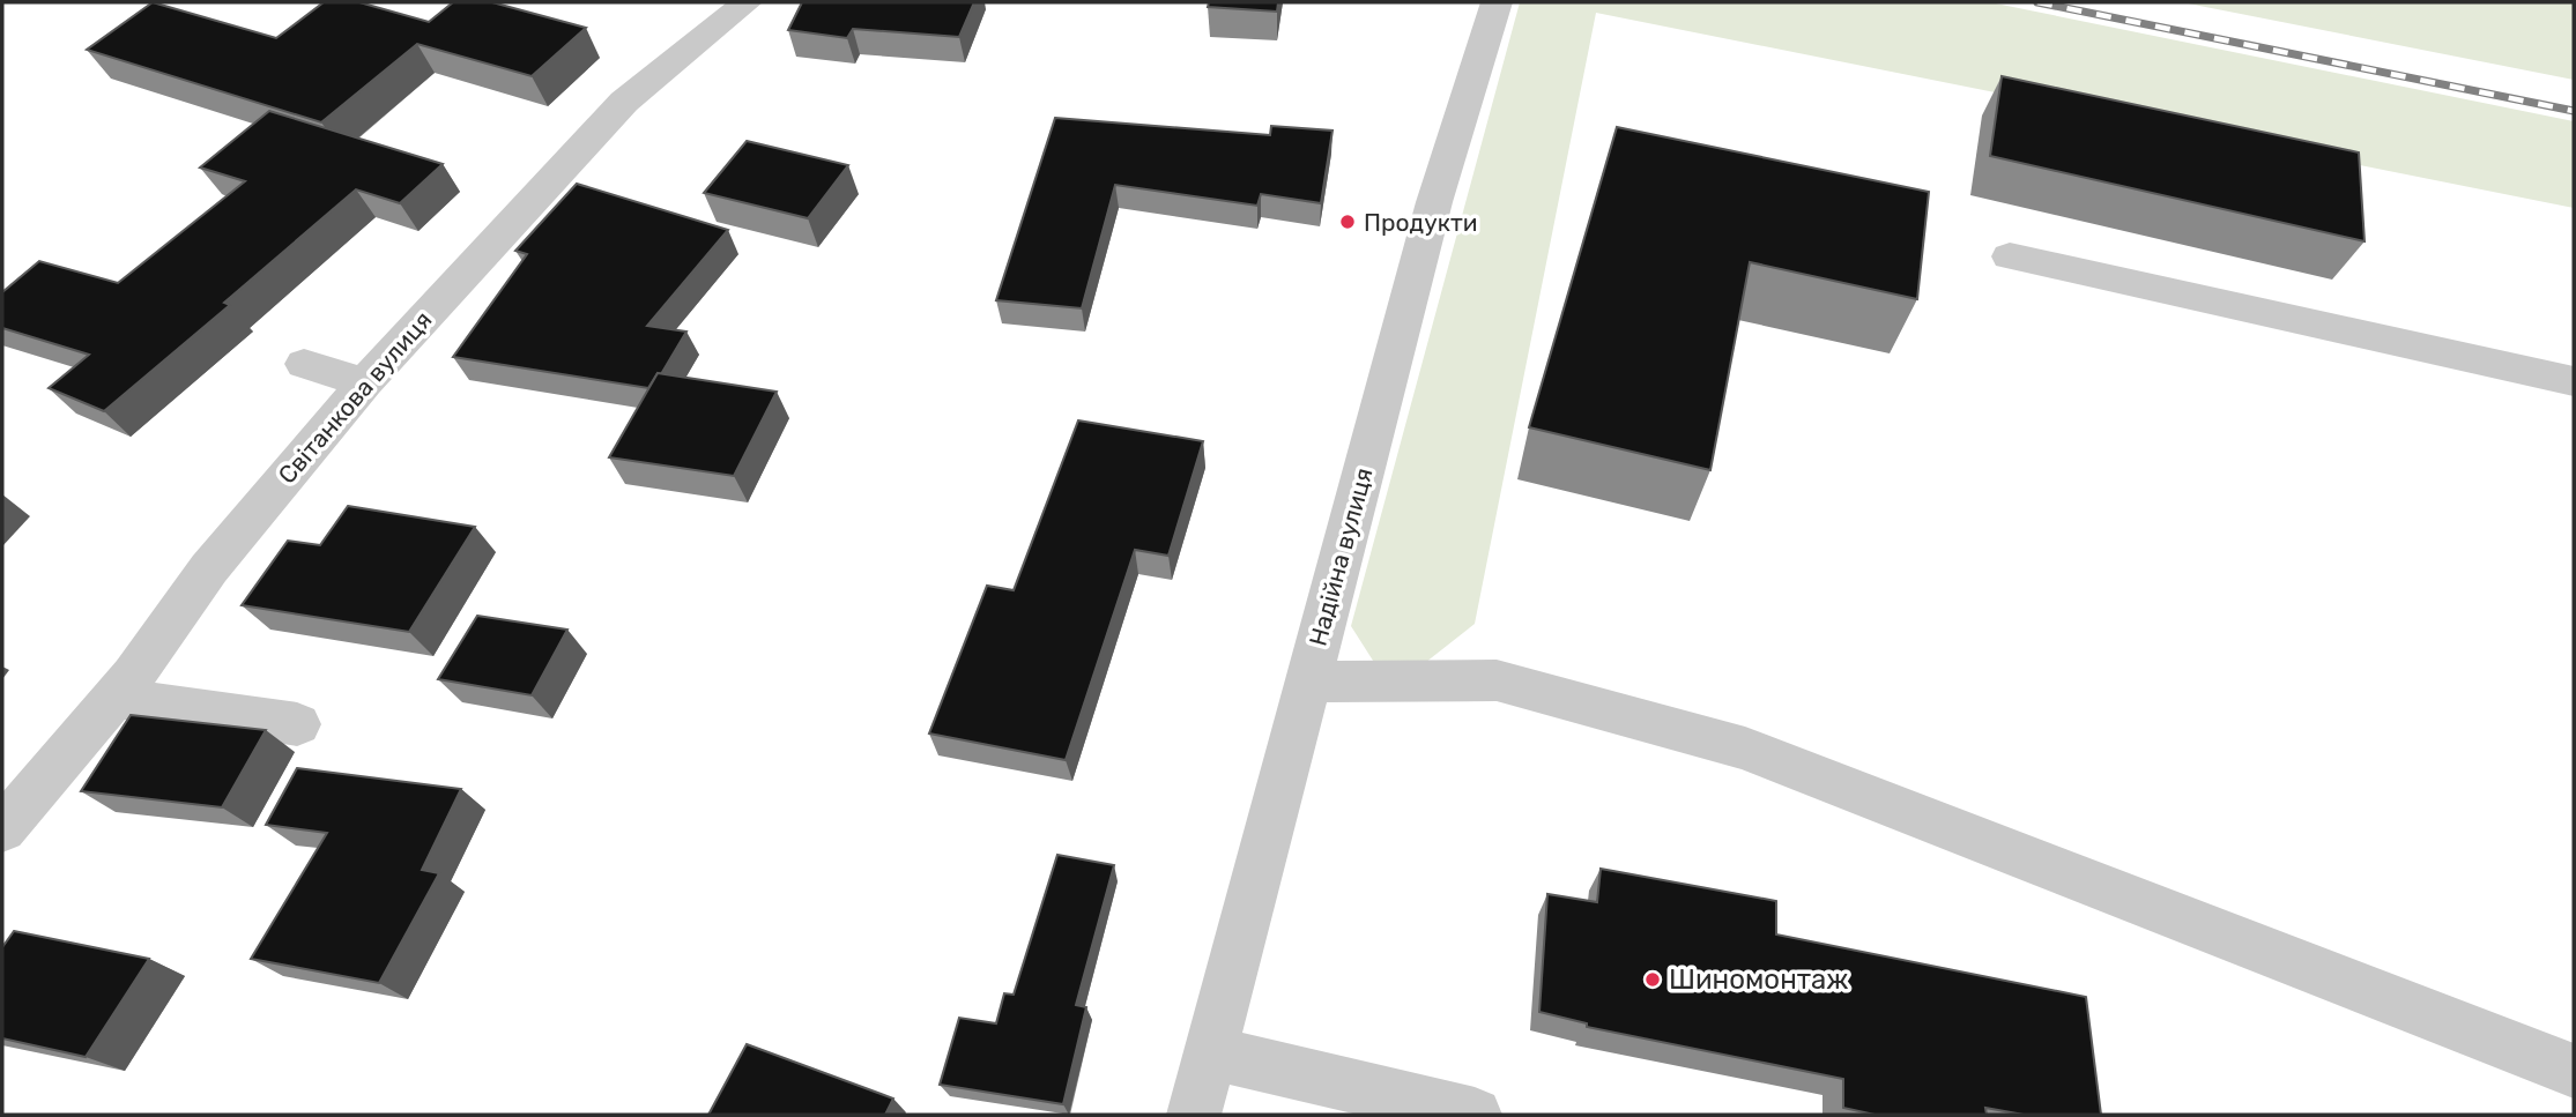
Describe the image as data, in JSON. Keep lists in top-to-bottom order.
{
  "streets": {
    "street": ["Світанкова вулиця", "Надійна вулиця"]
  },
  "places": ["Продукти", "Шиномонтаж"]
}
